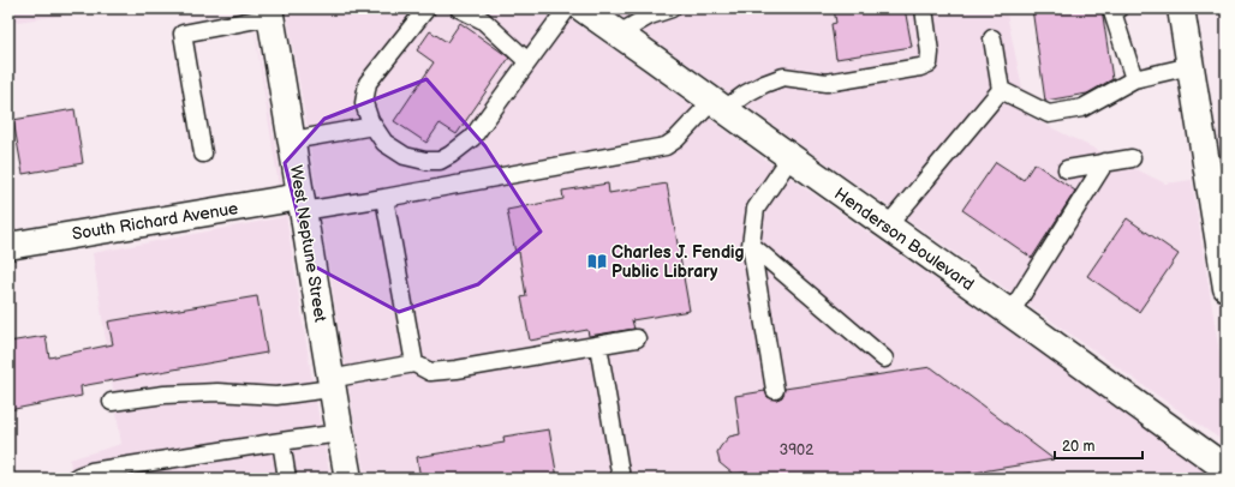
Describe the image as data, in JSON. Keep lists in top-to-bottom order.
{
  "streets": {
    "street": ["South Richard Avenue", "Henderson Boulevard", "West Neptune Street"]
  },
  "crossings": [
    ["South Richard Avenue", "West Neptune Street"]
  ],
  "places": {
    "library": ["Charles J. Fendig Public Library"]
  },
  "house_numbers": ["3902"],
  "scale_bar": "20 m"
}
